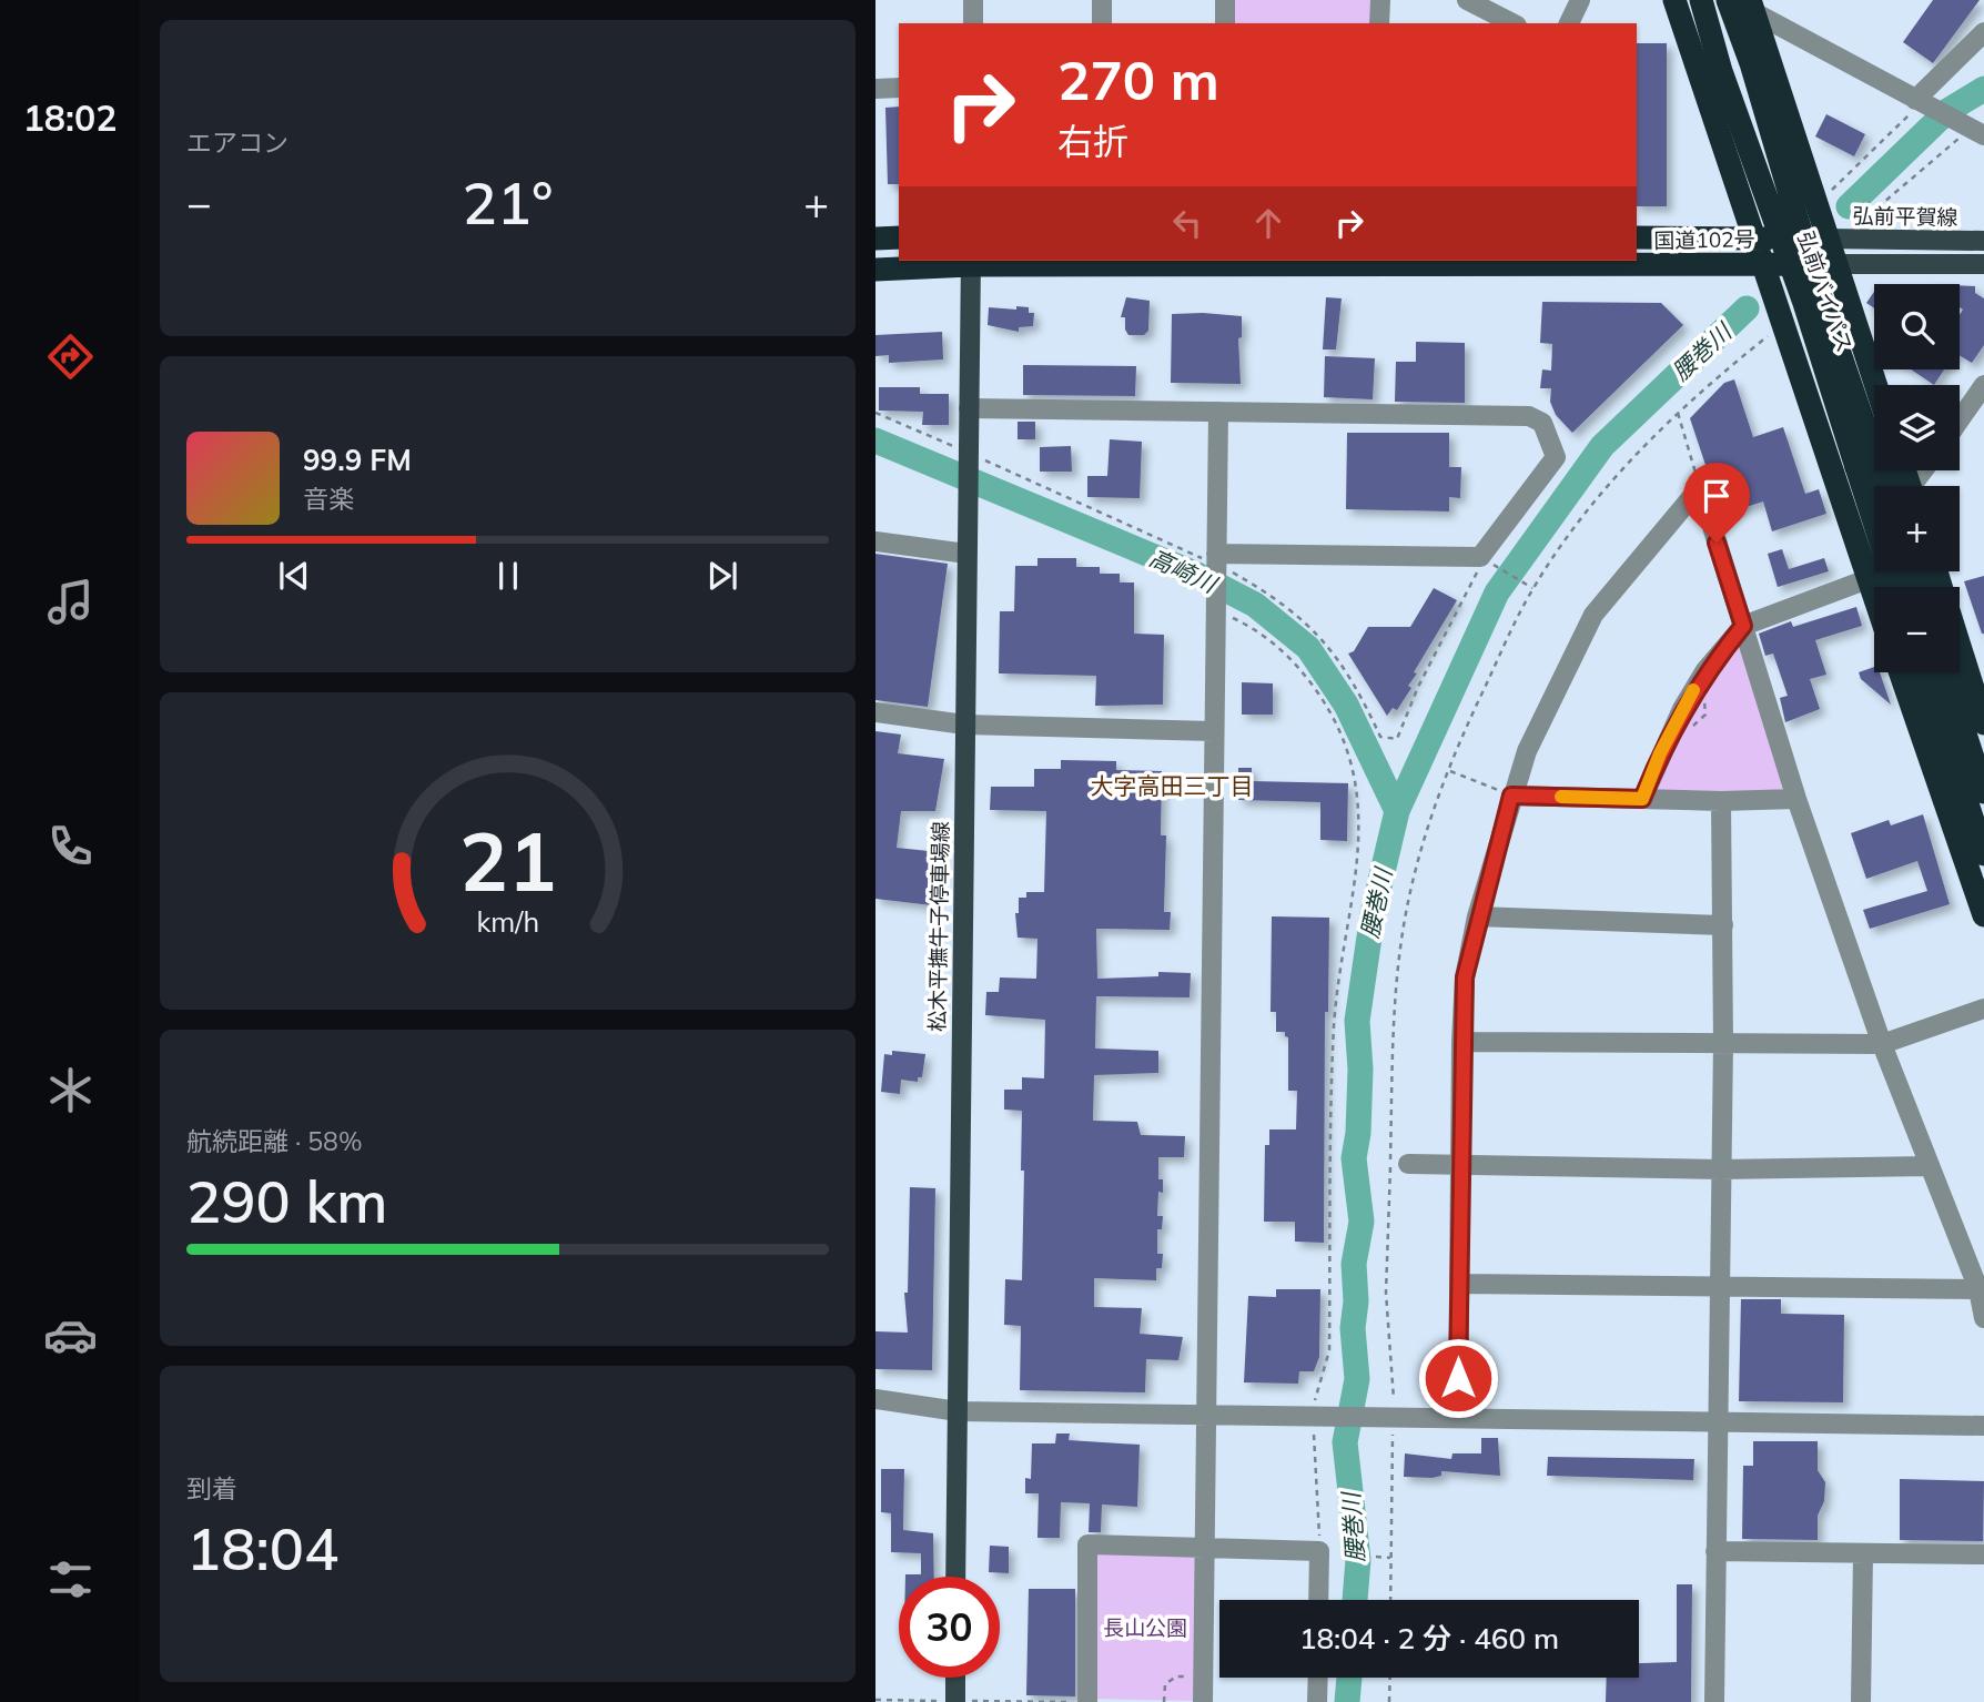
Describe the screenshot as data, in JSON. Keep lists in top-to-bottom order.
{
  "streets": {
    "highway": ["国道102号", "弘前バイパス"],
    "main road": ["弘前平賀線", "松木平撫牛子停車場線"]
  },
  "crossings": [
    ["弘前平賀線", "国道102号"],
    ["国道102号", "松木平撫牛子停車場線"]
  ],
  "districts": ["大字高田三丁目"],
  "water": ["腰巻川", "高崎川"],
  "parks": ["長山公園"],
  "page": {
    "tabs": "18:02",
    "tile": [
      "エアコン",
      ["航続距離 · 58%", "290 km"],
      ["到着", "18:04"]
    ],
    "turn": ["270 m", "右折"],
    "heat": ["−", "21°", "+"],
    "map_buttons": ["+", "−"],
    "song": ["99.9 FM", "音楽"],
    "limit": "30",
    "trip": "18:04 · 2 分 · 460 m",
    "gauge": ["21", "km/h"]
  }
}
